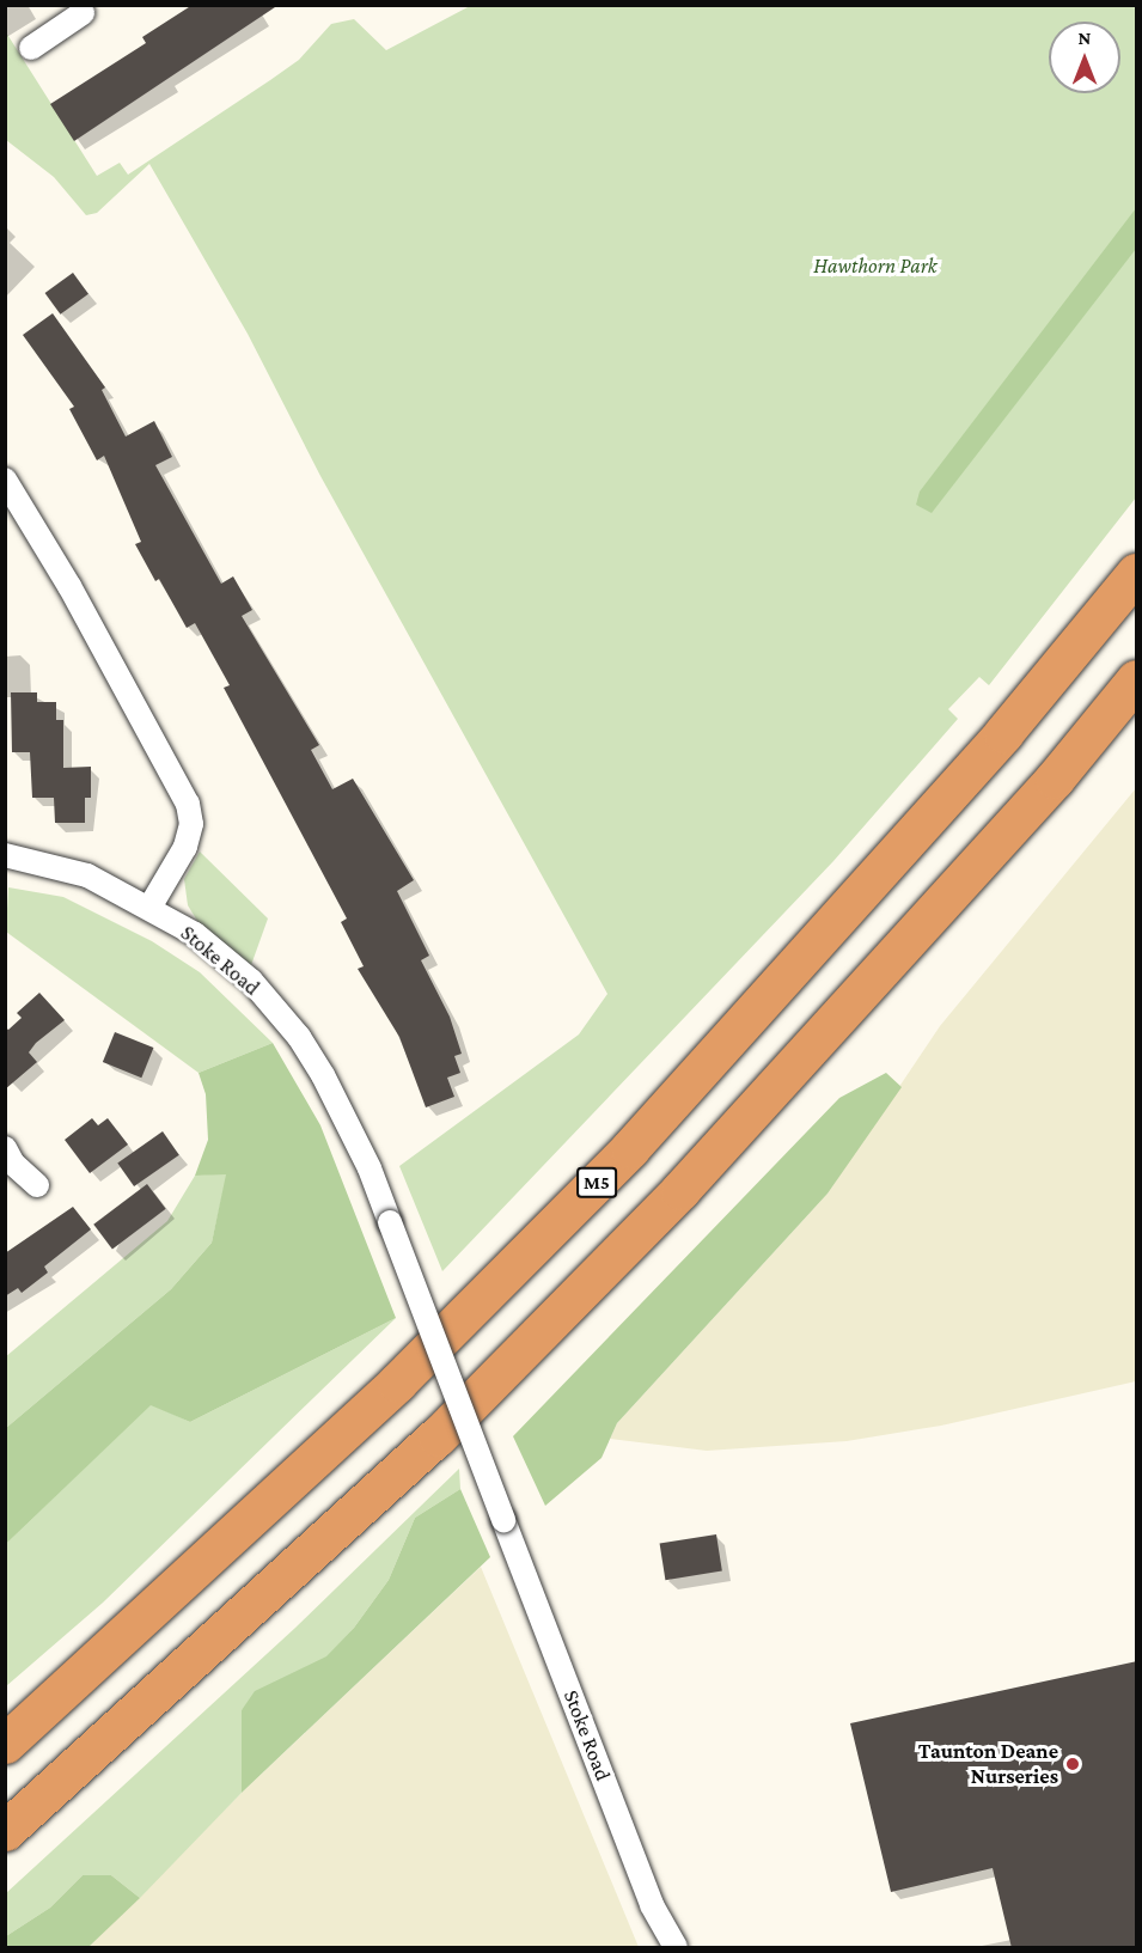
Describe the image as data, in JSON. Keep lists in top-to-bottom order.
{
  "streets": {
    "highway": ["M5"],
    "street": ["Stoke Road"]
  },
  "parks": ["Hawthorn Park"],
  "places": ["Taunton Deane Nurseries"],
  "north": "top"
}
